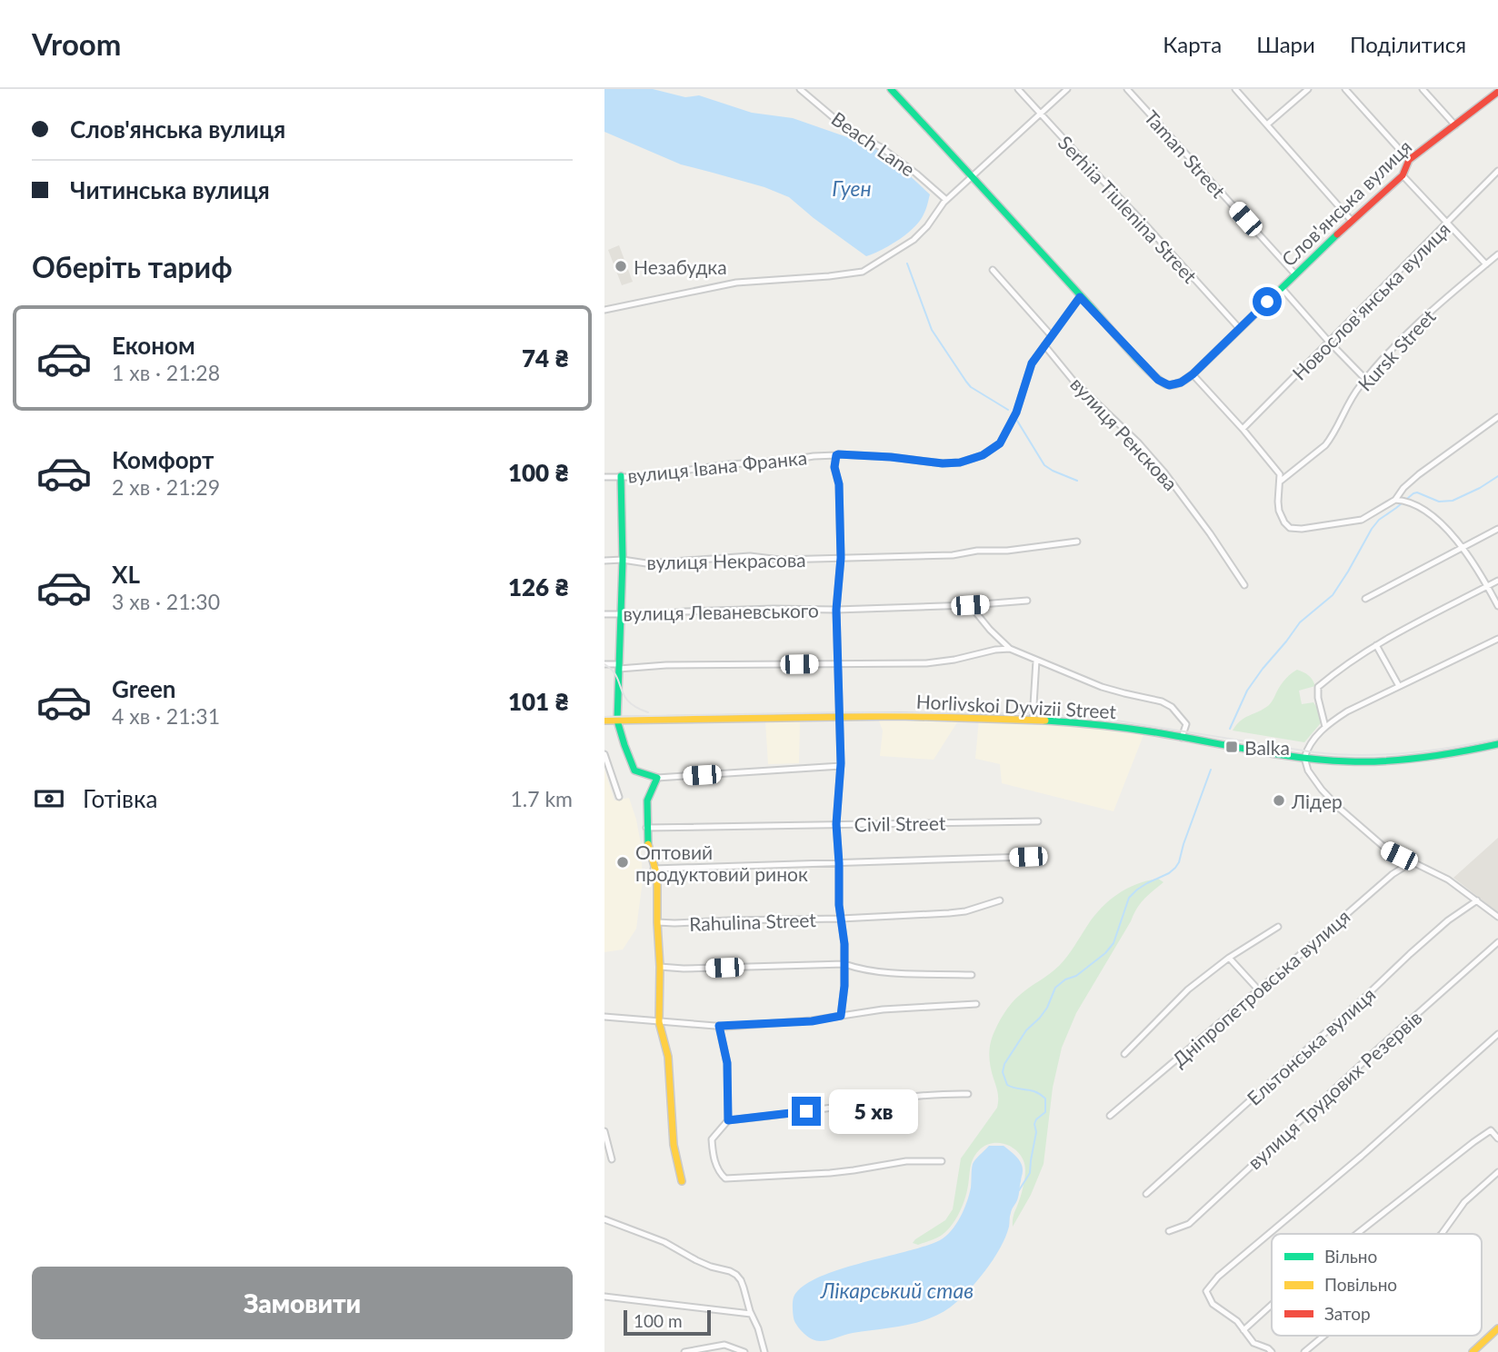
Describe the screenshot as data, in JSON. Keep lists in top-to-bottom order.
{
  "streets": {
    "street": [
      "Beach Lane",
      "Taman Street",
      "Слов'янська вулиця",
      "Serhiia Tiulenina Street",
      "Новослов'янська вулиця",
      "Kursk Street",
      "вулиця Ренскова",
      "вулиця Івана Франка",
      "вулиця Некрасова",
      "вулиця Леваневського",
      "Horlivskoi Dyvizii Street",
      "Civil Street",
      "Rahulina Street",
      "Дніпропетровська вулиця",
      "Ельтонська вулиця",
      "вулиця Трудових Резервів"
    ]
  },
  "crossings": [
    ["Taman Street", "Слов'янська вулиця"],
    ["Слов'янська вулиця", "Serhiia Tiulenina Street"],
    ["Слов'янська вулиця", "вулиця Івана Франка"],
    ["вулиця Ренскова", "вулиця Івана Франка"]
  ],
  "water": ["Гуен", "Лікарський став"],
  "places": {
    "other": ["Незабудка", "Лідер", "Оптовий продуктовий ринок"],
    "transit": ["Balka"]
  },
  "legend": ["Вільно", "Повільно", "Затор"],
  "scale_bar": "100 m",
  "page": {
    "header": "Vroom",
    "nav": ["Карта", "Шари", "Поділитися"],
    "banner": ["Слов'янська вулиця", "Читинська вулиця"],
    "heading": "Оберіть тариф",
    "list": [
      {
        "name": "Економ",
        "note": "1 хв · 21:28",
        "value": "74 ₴"
      },
      {
        "name": "Комфорт",
        "note": "2 хв · 21:29",
        "value": "100 ₴"
      },
      {
        "name": "XL",
        "note": "3 хв · 21:30",
        "value": "126 ₴"
      },
      {
        "name": "Green",
        "note": "4 хв · 21:31",
        "value": "101 ₴"
      }
    ],
    "pay": ["Готівка", "1.7 km"],
    "bubble": "5 хв",
    "buttons": "Замовити",
    "scale": "100 m"
  }
}
